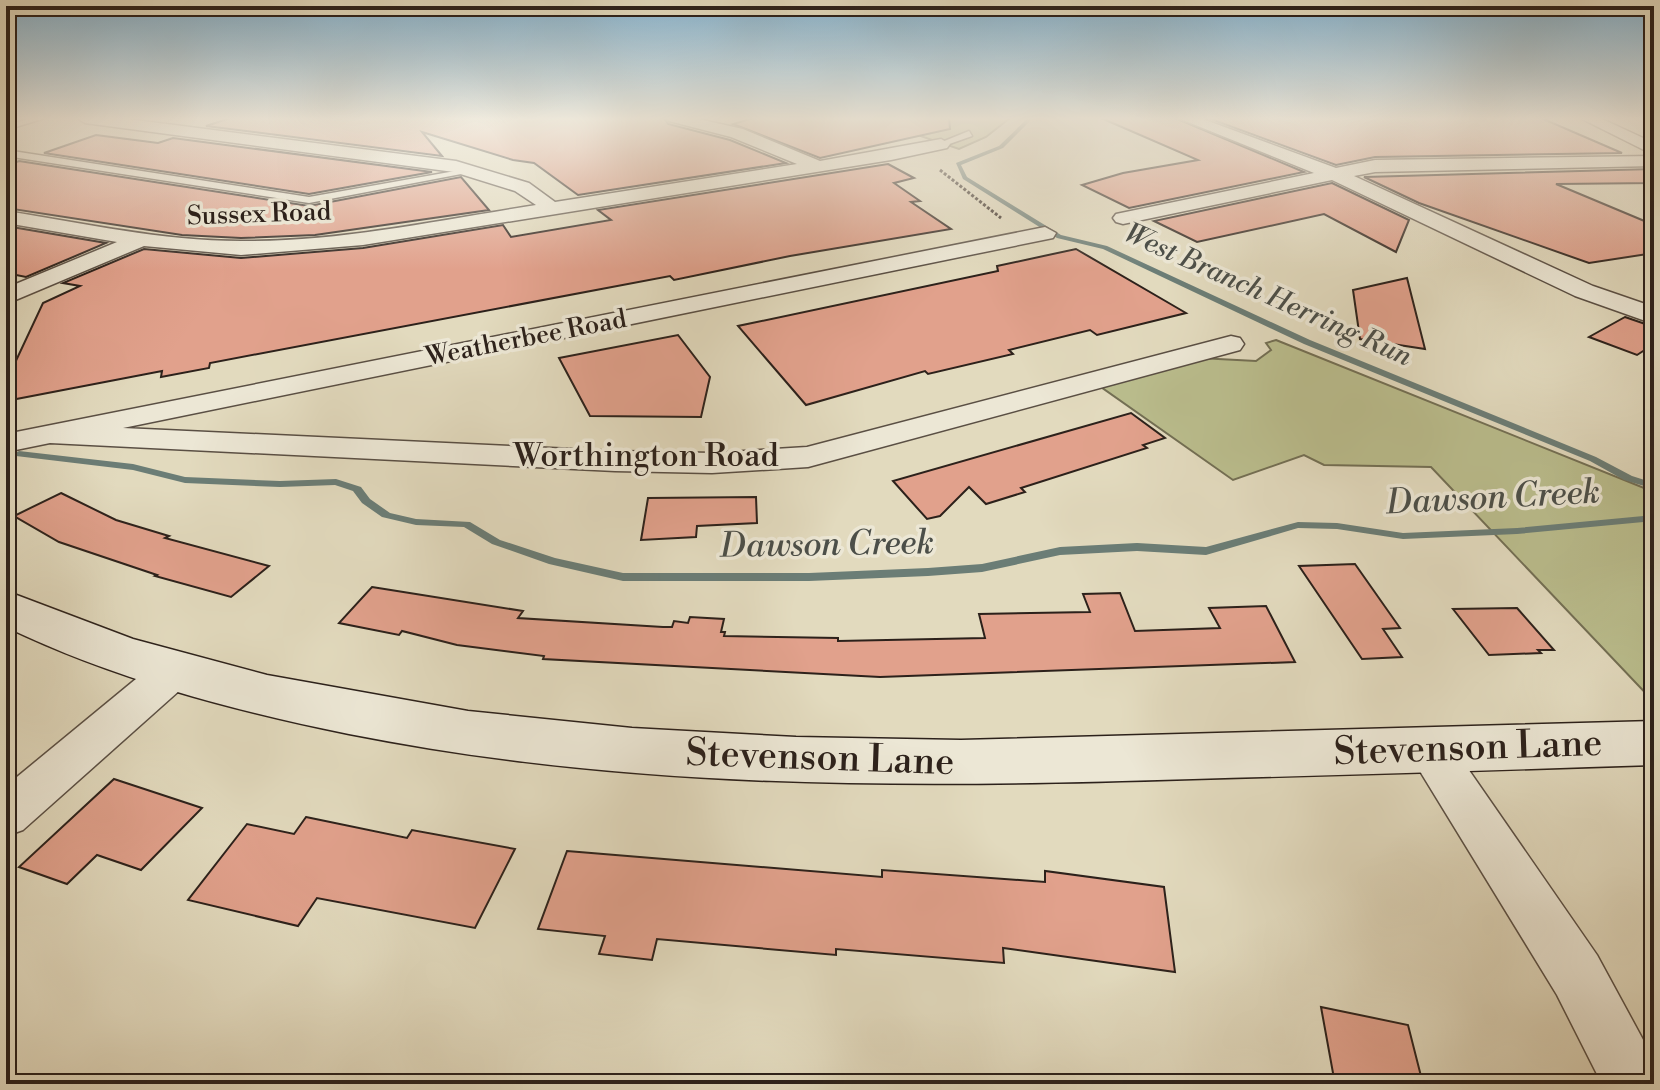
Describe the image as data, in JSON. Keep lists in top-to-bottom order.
{
  "streets": {
    "street": [
      "Sussex Road",
      "Weatherbee Road",
      "Worthington Road",
      "Stevenson Lane"
    ]
  },
  "crossings": [
    ["Weatherbee Road", "Worthington Road"]
  ],
  "water": ["West Branch Herring Run", "Dawson Creek"]
}
